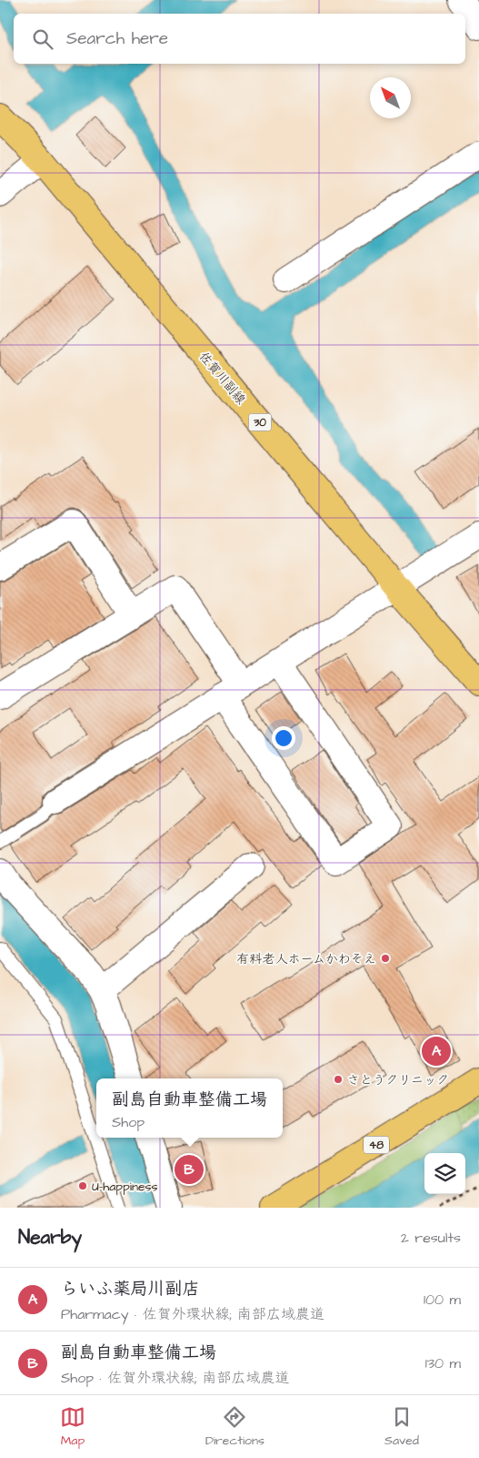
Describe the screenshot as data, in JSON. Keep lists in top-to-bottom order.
{
  "streets": {
    "main road": ["佐賀川副線", "30", "48"]
  },
  "places": ["有料老人ホームかわそえ", "さとうクリニック", "U-happiness"],
  "north": "top left",
  "page": {
    "search": "Search here",
    "pins": ["A", "B"],
    "popup": ["副島自動車整備工場", "Shop"],
    "heading": ["Nearby", "2 results"],
    "list": [
      {
        "mark": "A",
        "name": "らいふ薬局川副店",
        "note": "Pharmacy · 佐賀外環状線; 南部広域農道",
        "value": "100 m"
      },
      {
        "mark": "B",
        "name": "副島自動車整備工場",
        "note": "Shop · 佐賀外環状線; 南部広域農道",
        "value": "130 m"
      }
    ],
    "nav": ["Map", "Directions", "Saved"]
  }
}
